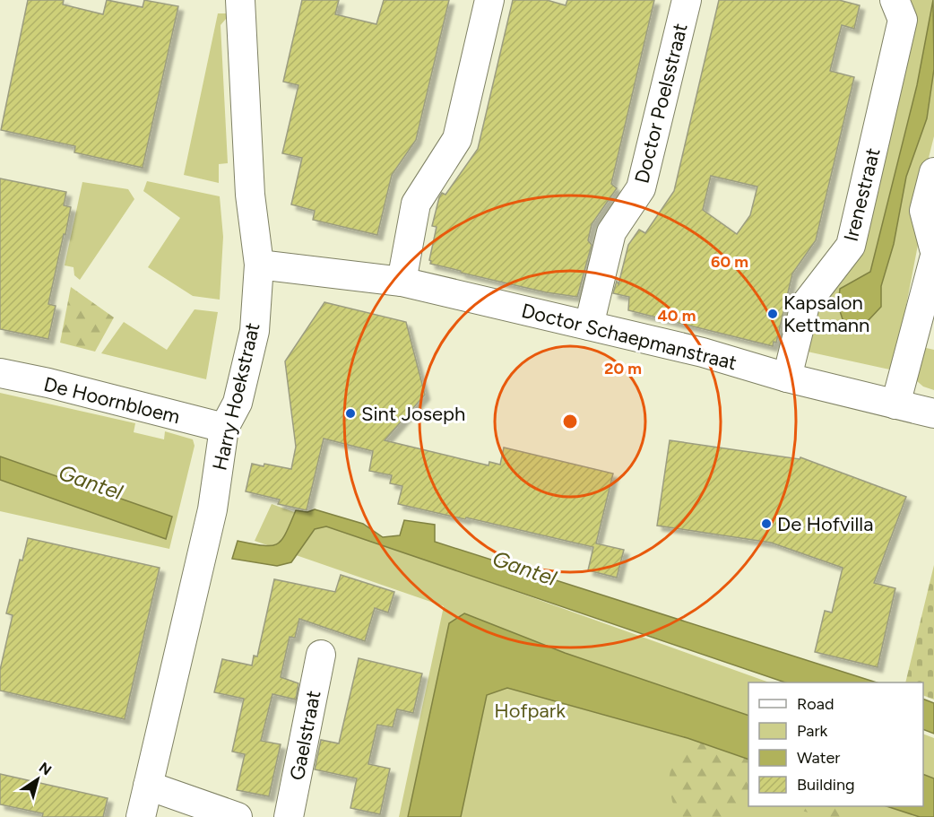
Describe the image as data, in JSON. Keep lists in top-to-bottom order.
{
  "streets": {
    "street": [
      "Doctor Poelsstraat",
      "Irenestraat",
      "Doctor Schaepmanstraat",
      "Harry Hoekstraat",
      "De Hoornbloem",
      "Gaelstraat"
    ]
  },
  "crossings": [
    ["Doctor Poelsstraat", "Doctor Schaepmanstraat"],
    ["Irenestraat", "Doctor Schaepmanstraat"],
    ["Doctor Schaepmanstraat", "Harry Hoekstraat"],
    ["Harry Hoekstraat", "De Hoornbloem"]
  ],
  "water": ["Gantel"],
  "parks": ["Hofpark"],
  "places": ["Kapsalon Kettmann", "Sint Joseph", "De Hofvilla"],
  "legend": [
    "Road",
    "Park",
    "Water",
    "Building"
  ],
  "north": "top right",
  "rings": ["60 m", "40 m", "20 m"]
}
